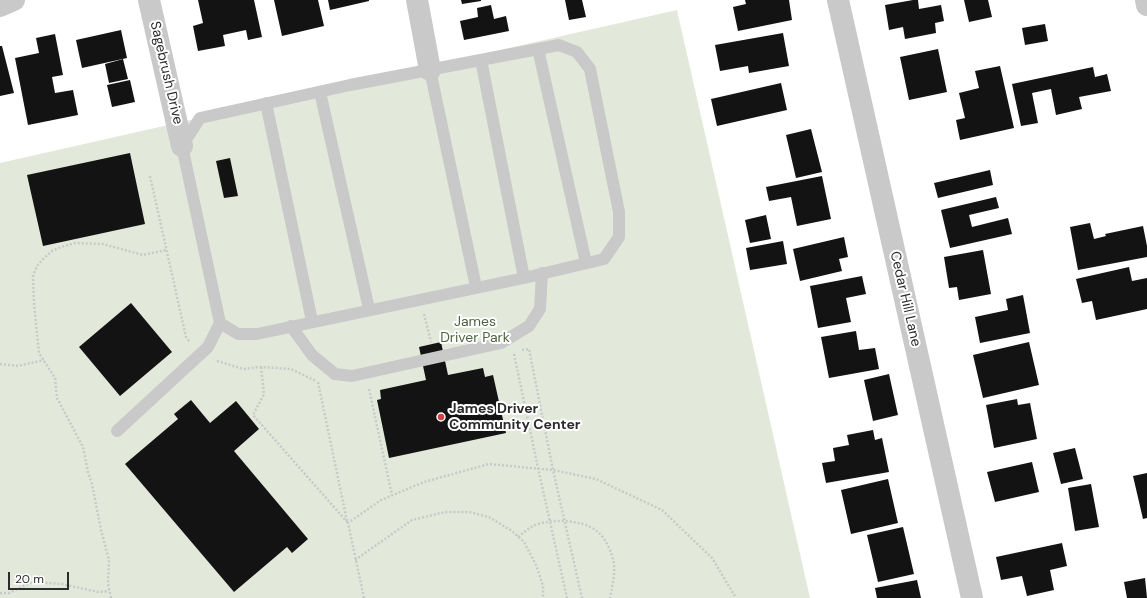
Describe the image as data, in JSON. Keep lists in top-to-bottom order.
{
  "streets": {
    "street": ["Sagebrush Drive", "Cedar Hill Lane"]
  },
  "parks": ["James Driver Park"],
  "places": ["James Driver Community Center"],
  "scale_bar": "20 m"
}
